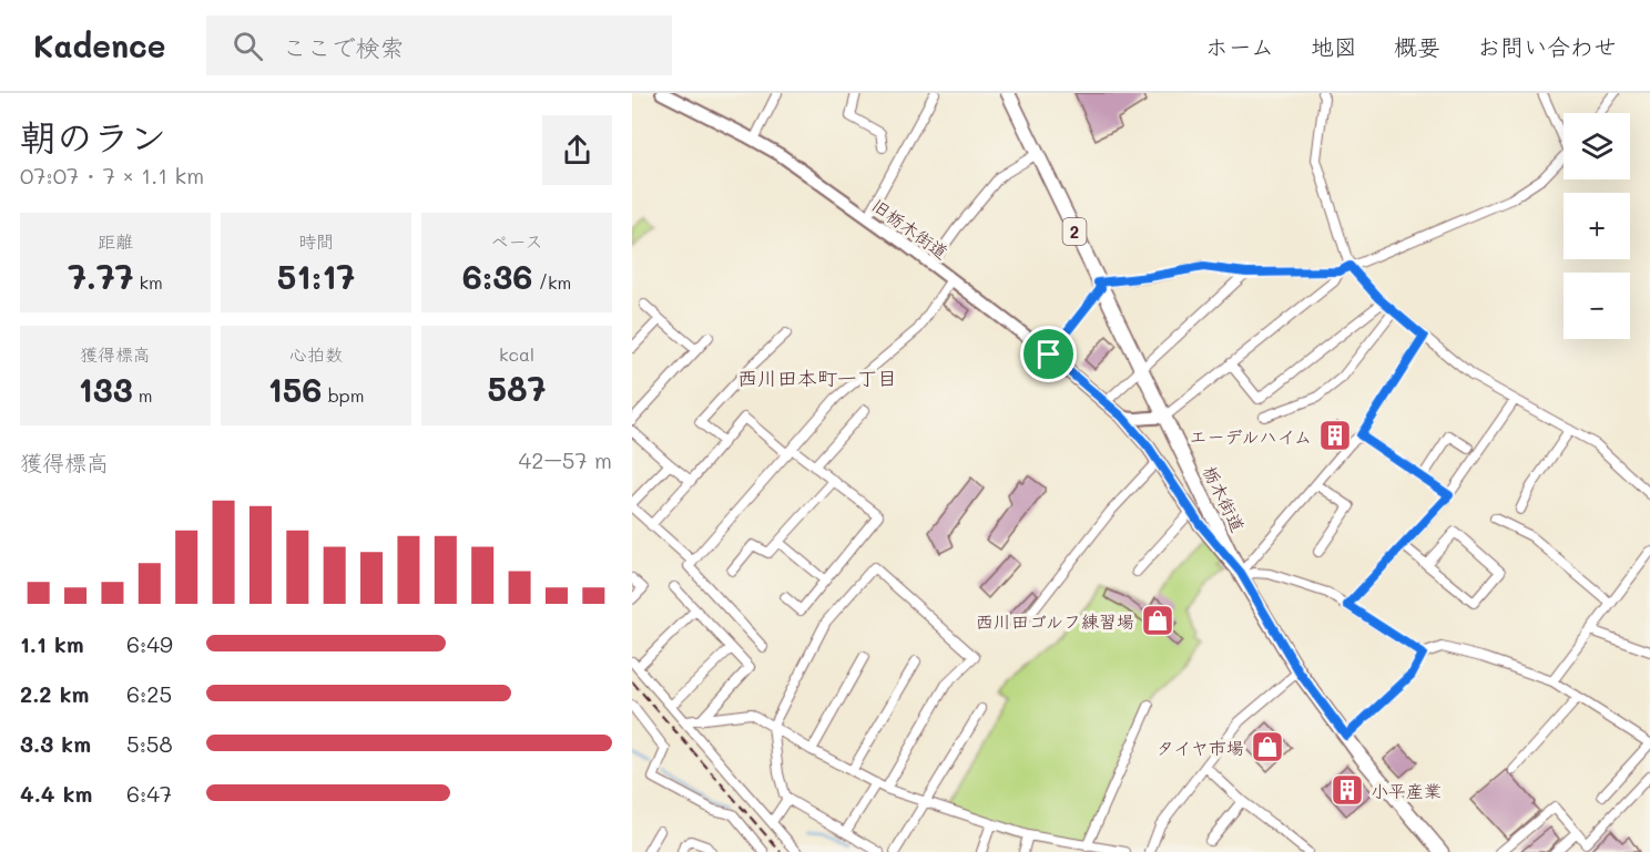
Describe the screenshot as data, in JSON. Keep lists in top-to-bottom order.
{
  "streets": {
    "main road": ["旧栃木街道", "2", "栃木街道"]
  },
  "crossings": [
    ["旧栃木街道", "栃木街道"]
  ],
  "districts": ["西川田本町一丁目"],
  "places": {
    "building": ["エーデルハイム", "小平産業"],
    "shop": ["西川田ゴルフ練習場", "タイヤ市場"]
  },
  "page": {
    "header": "Kadence",
    "search": "ここで検索",
    "nav": [
      "ホーム",
      "地図",
      "概要",
      "お問い合わせ"
    ],
    "heading": ["朝のラン", "07:07 · 7 × 1.1 km"],
    "map_buttons": ["+", "−"],
    "stats": [
      ["距離", "7.77 km"],
      ["時間", "51:17"],
      ["ペース", "6:36 /km"],
      ["獲得標高", "133 m"],
      ["心拍数", "156 bpm"],
      ["kcal", "587"]
    ],
    "chart": ["獲得標高", "42–57 m"],
    "list": [
      {
        "name": "1.1 km",
        "note": "6:49"
      },
      {
        "name": "2.2 km",
        "note": "6:25"
      },
      {
        "name": "3.3 km",
        "note": "5:58"
      },
      {
        "name": "4.4 km",
        "note": "6:47"
      }
    ]
  }
}
